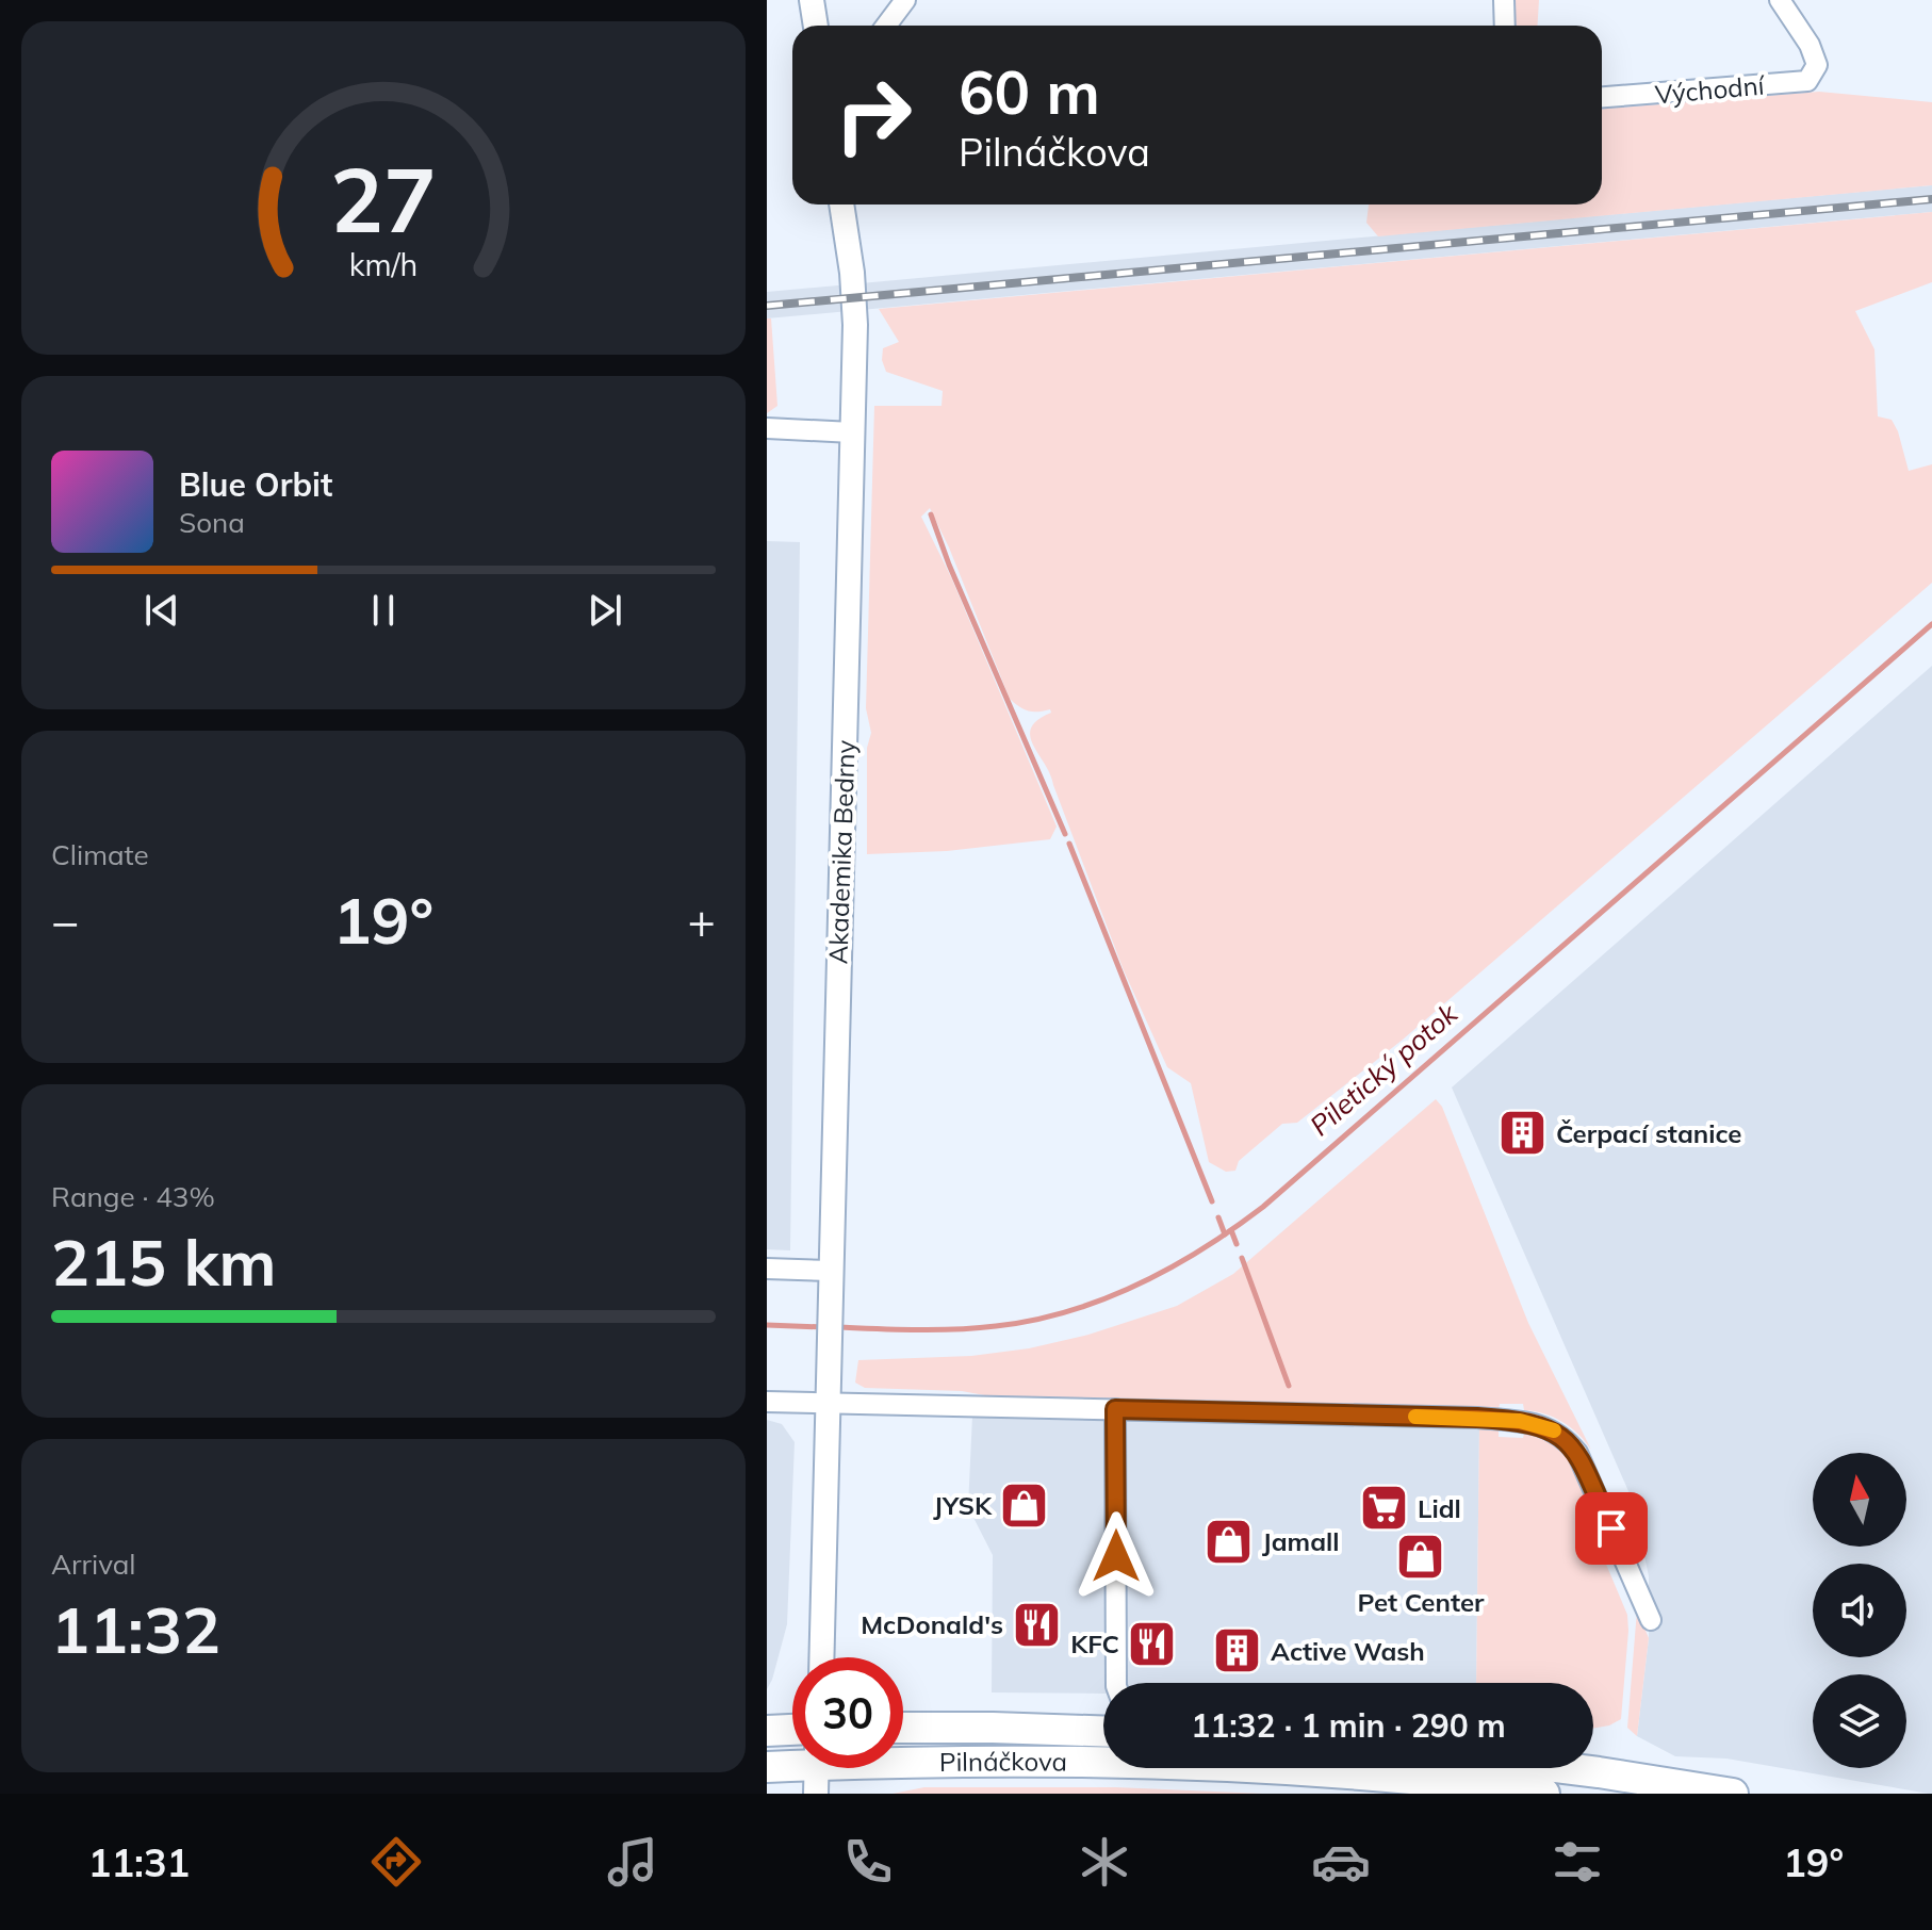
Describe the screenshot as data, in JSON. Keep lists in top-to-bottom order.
{
  "streets": {
    "main road": ["Pilnáčkova"],
    "street": ["Východní", "Akademika Bedrny"]
  },
  "water": ["Piletický potok"],
  "places": {
    "building": ["Čerpací stanice", "Active Wash"],
    "shop": ["JYSK", "Jamall", "Pet Center"],
    "supermarket": ["Lidl"],
    "restaurant": ["McDonald's", "KFC"]
  },
  "north": "top",
  "page": {
    "turn": ["60 m", "Pilnáčkova"],
    "song": ["Blue Orbit", "Sona"],
    "tile": [
      "Climate",
      ["Range · 43%", "215 km"],
      ["Arrival", "11:32"]
    ],
    "heat": ["−", "19°", "+"],
    "limit": "30",
    "trip": "11:32 · 1 min · 290 m",
    "tabs": ["11:31", "19°"],
    "gauge": ["27", "km/h"]
  }
}
